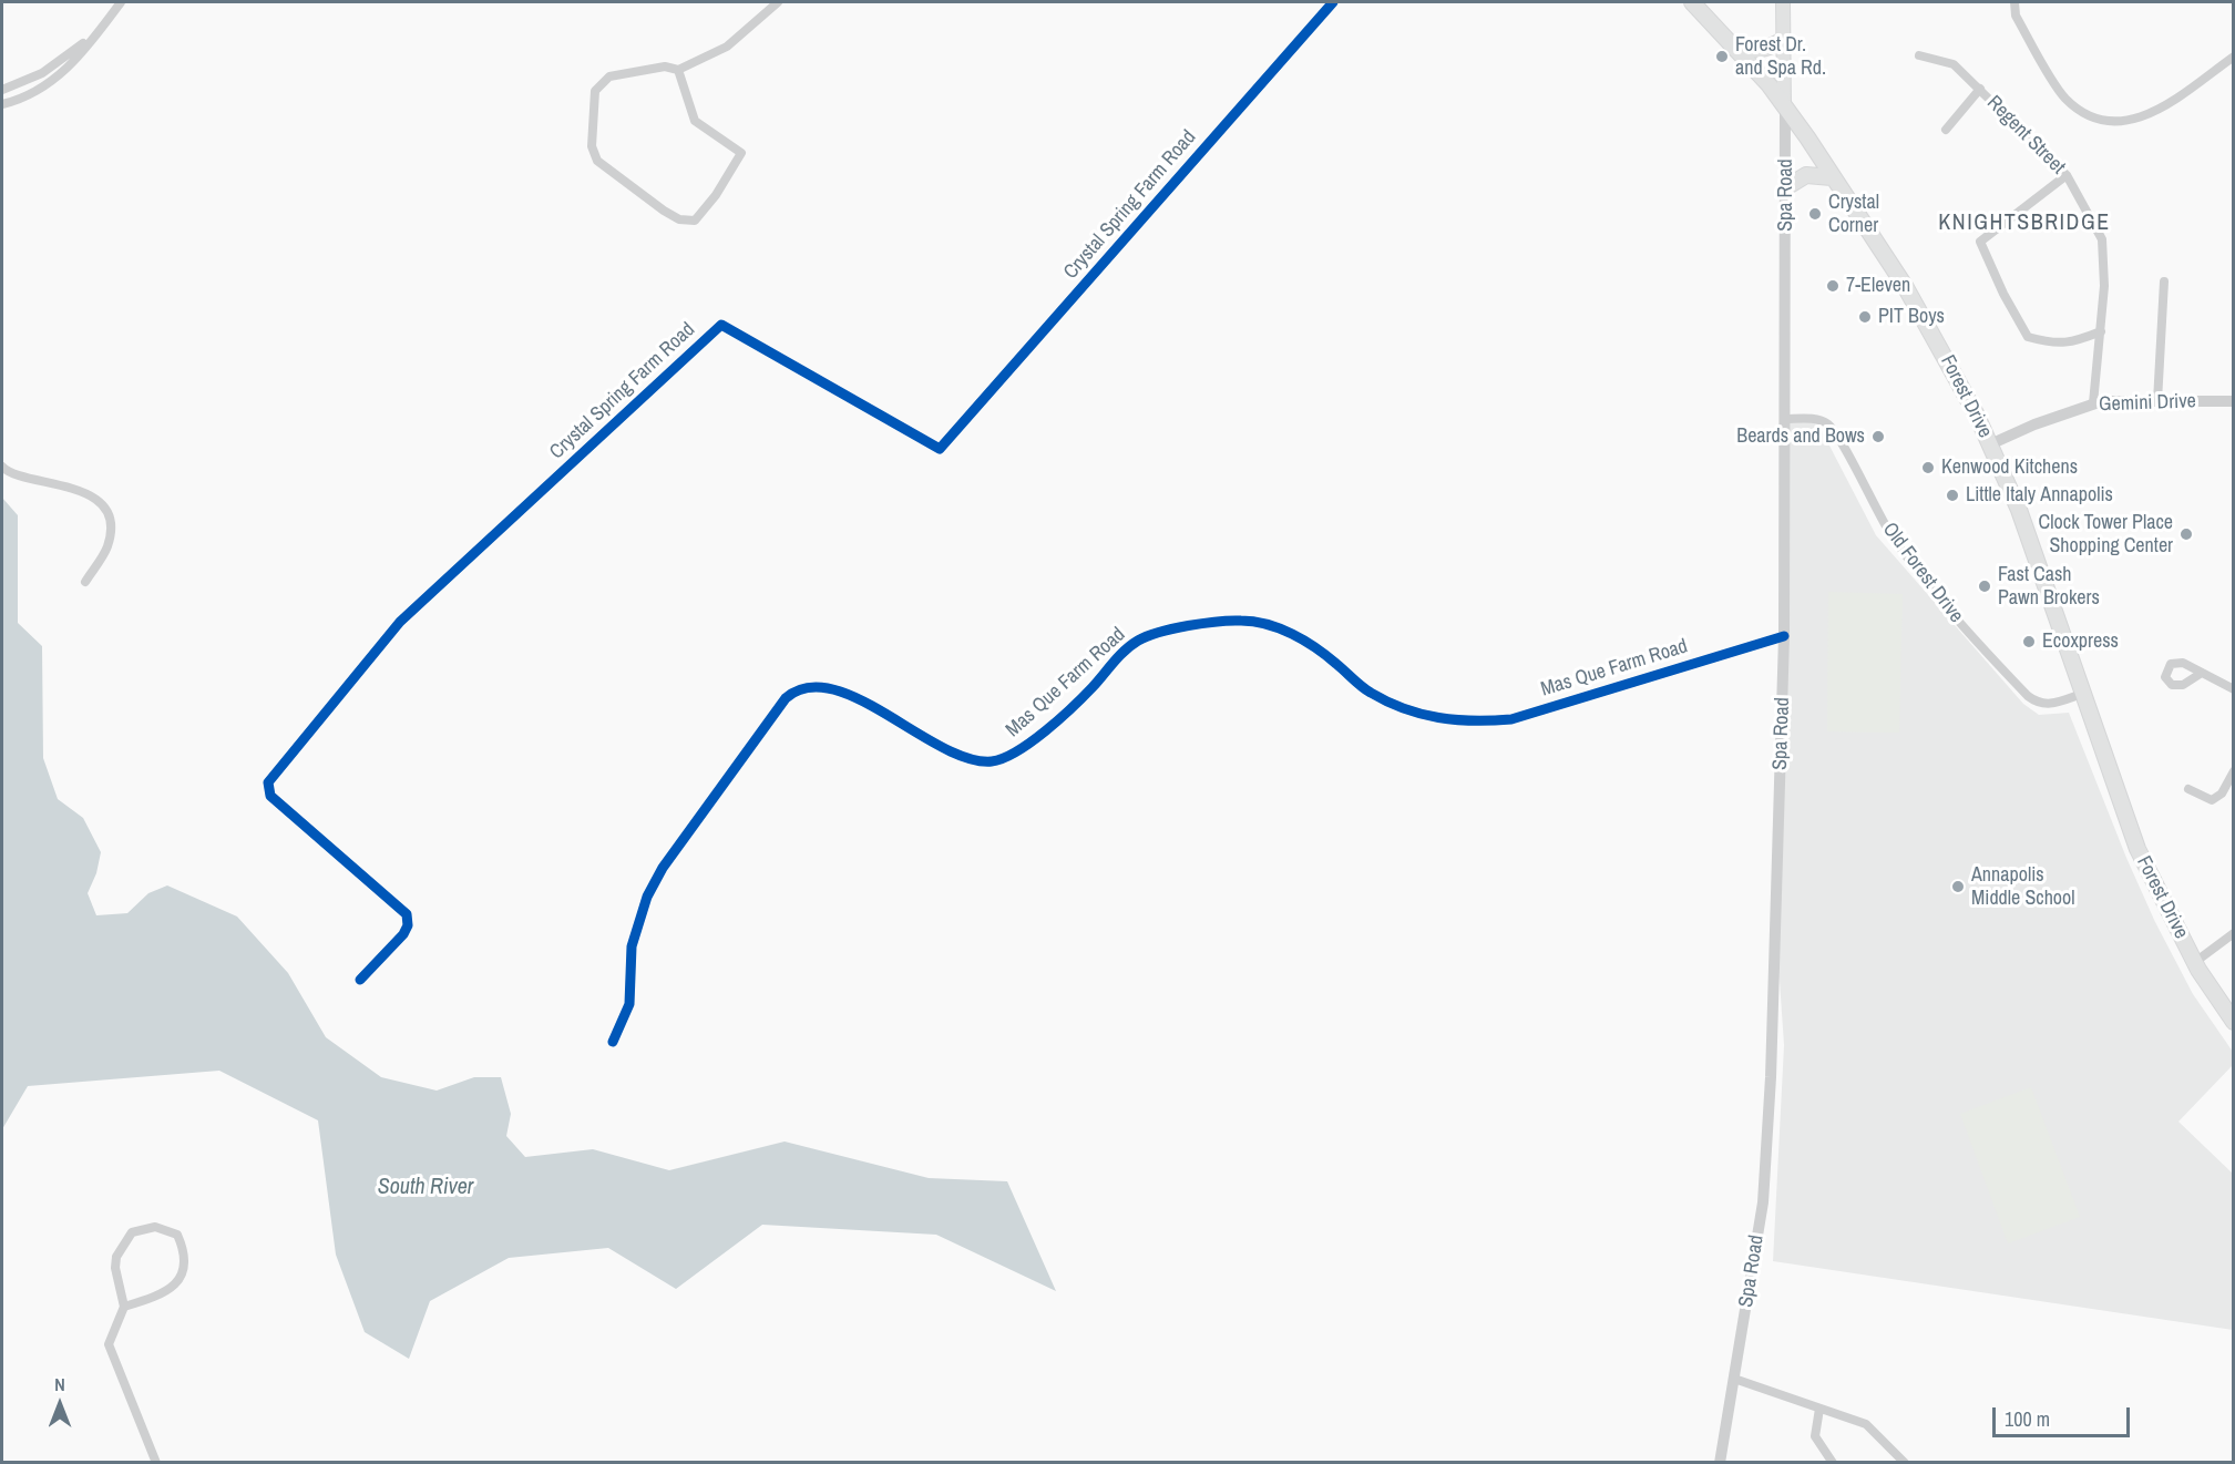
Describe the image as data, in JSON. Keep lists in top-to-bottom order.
{
  "streets": {
    "main road": ["Spa Road", "Forest Drive"],
    "street": [
      "Regent Street",
      "Crystal Spring Farm Road",
      "Gemini Drive",
      "Old Forest Drive",
      "Mas Que Farm Road"
    ]
  },
  "crossings": [
    ["Regent Street", "Gemini Drive"],
    ["Spa Road", "Forest Drive"],
    ["Spa Road", "Old Forest Drive"],
    ["Spa Road", "Mas Que Farm Road"],
    ["Forest Drive", "Gemini Drive"],
    ["Forest Drive", "Old Forest Drive"]
  ],
  "districts": ["KNIGHTSBRIDGE"],
  "water": ["South River"],
  "places": [
    "Forest Dr. and Spa Rd.",
    "Crystal Corner",
    "7-Eleven",
    "PIT Boys",
    "Beards and Bows",
    "Kenwood Kitchens",
    "Little Italy Annapolis",
    "Clock Tower Place Shopping Center",
    "Fast Cash Pawn Brokers",
    "Ecoxpress",
    "Annapolis Middle School"
  ],
  "scale_bar": "100 m",
  "north": "top"
}
